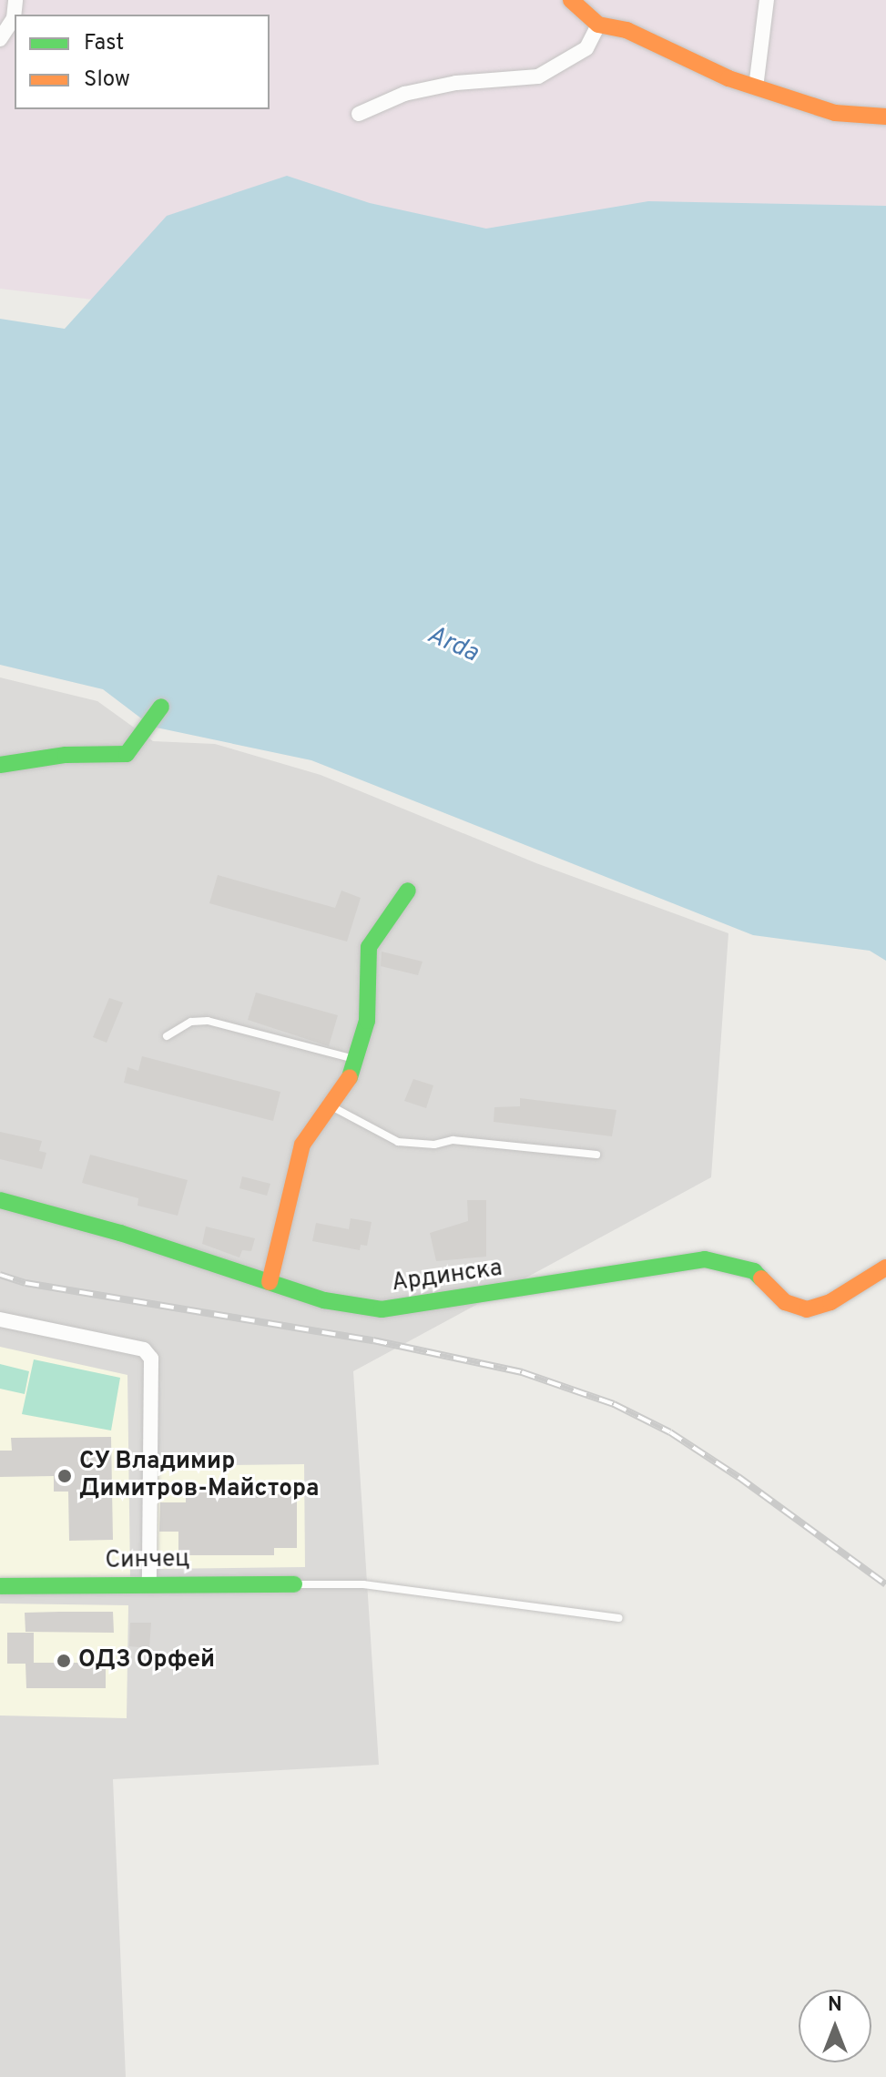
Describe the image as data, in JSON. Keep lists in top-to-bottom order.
{
  "streets": {
    "street": ["Ардинска", "Синчец"]
  },
  "water": ["Arda"],
  "places": ["СУ Владимир Димитров-Майстора", "ОДЗ Орфей"],
  "legend": ["Fast", "Slow"],
  "north": "top"
}
